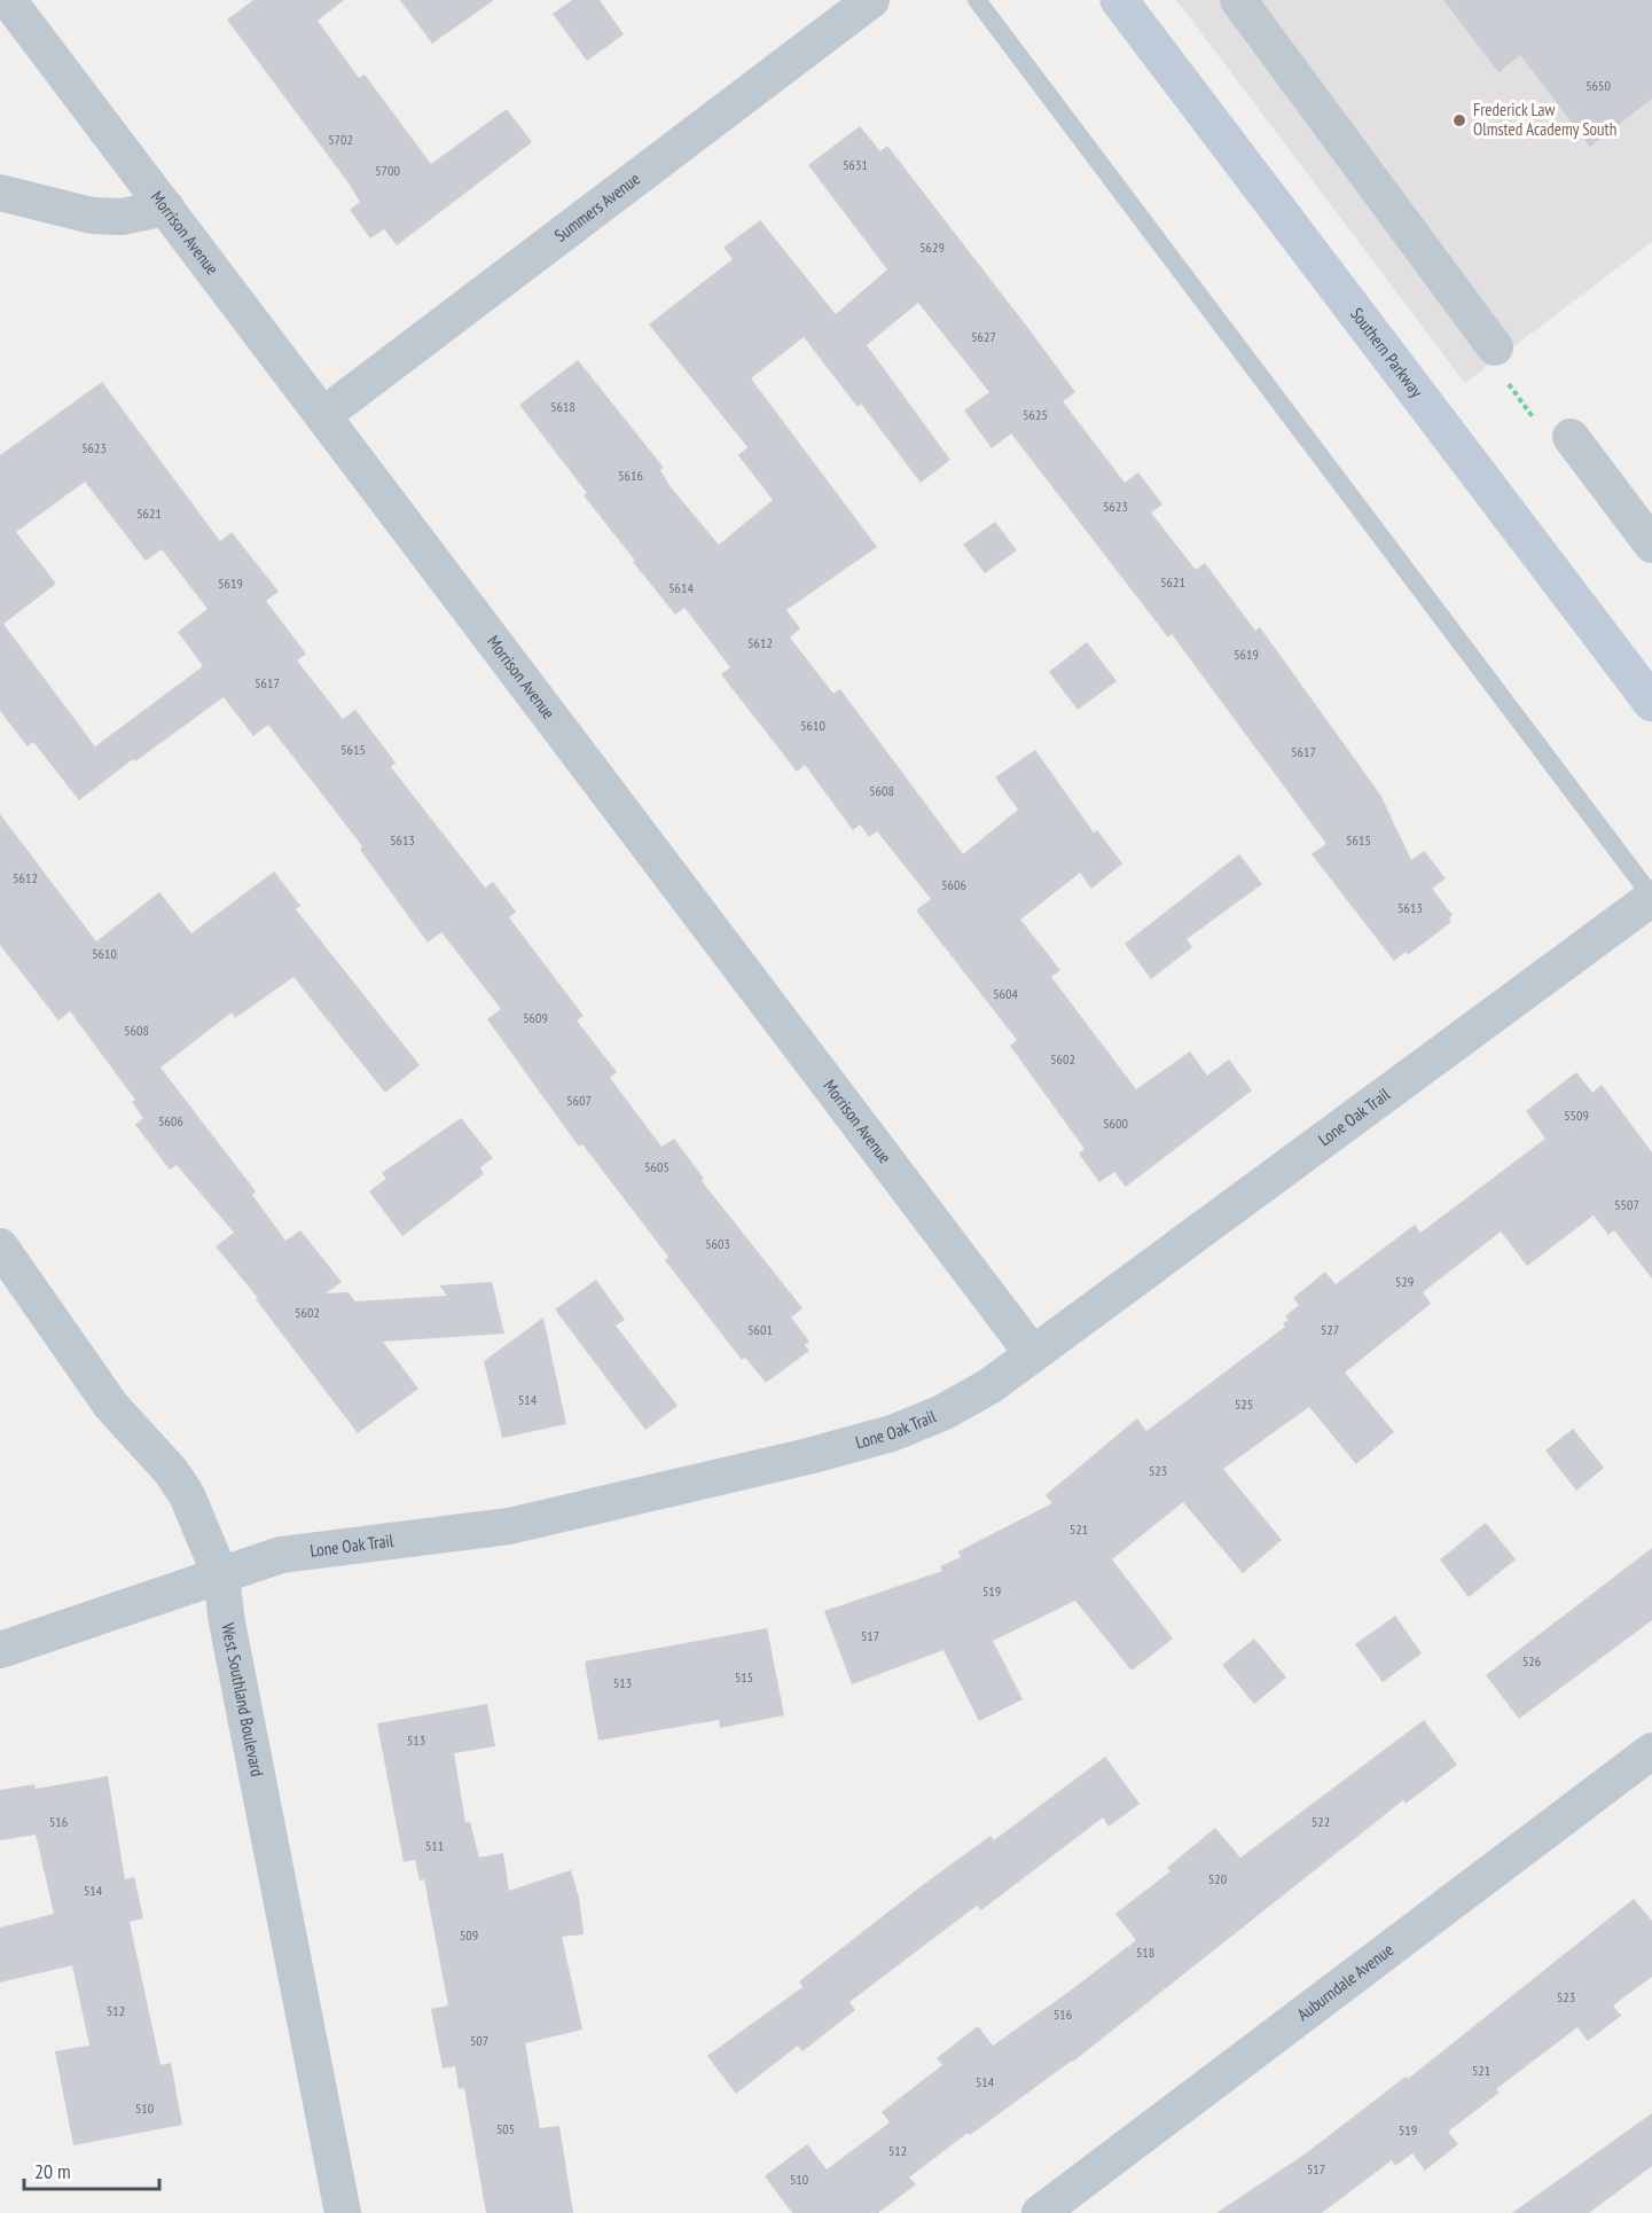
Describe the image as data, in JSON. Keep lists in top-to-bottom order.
{
  "streets": {
    "main road": ["Southern Parkway"],
    "street": [
      "Summers Avenue",
      "Morrison Avenue",
      "Lone Oak Trail",
      "West Southland Boulevard",
      "Auburndale Avenue"
    ]
  },
  "crossings": [
    ["Summers Avenue", "Morrison Avenue"],
    ["Morrison Avenue", "Lone Oak Trail"],
    ["Lone Oak Trail", "West Southland Boulevard"]
  ],
  "places": ["Frederick Law Olmsted Academy South"],
  "house_numbers": [
    "5650",
    "5702",
    "5631",
    "5700",
    "5629",
    "5627",
    "5618",
    "5625",
    "5623",
    "5616",
    "5623",
    "5621",
    "5621",
    "5619",
    "5614",
    "5612",
    "5619",
    "5617",
    "5610",
    "5615",
    "5617",
    "5608",
    "5613",
    "5615",
    "5612",
    "5606",
    "5613",
    "5610",
    "5604",
    "5609",
    "5608",
    "5602",
    "5607",
    "5509",
    "5606",
    "5600",
    "5605",
    "5507",
    "5603",
    "529",
    "5602",
    "5601",
    "527",
    "514",
    "525",
    "523",
    "521",
    "519",
    "517",
    "526",
    "515",
    "513",
    "513",
    "516",
    "522",
    "511",
    "520",
    "514",
    "509",
    "518",
    "523",
    "512",
    "516",
    "507",
    "521",
    "514",
    "510",
    "505",
    "519",
    "512",
    "517",
    "510"
  ],
  "scale_bar": "20 m"
}
